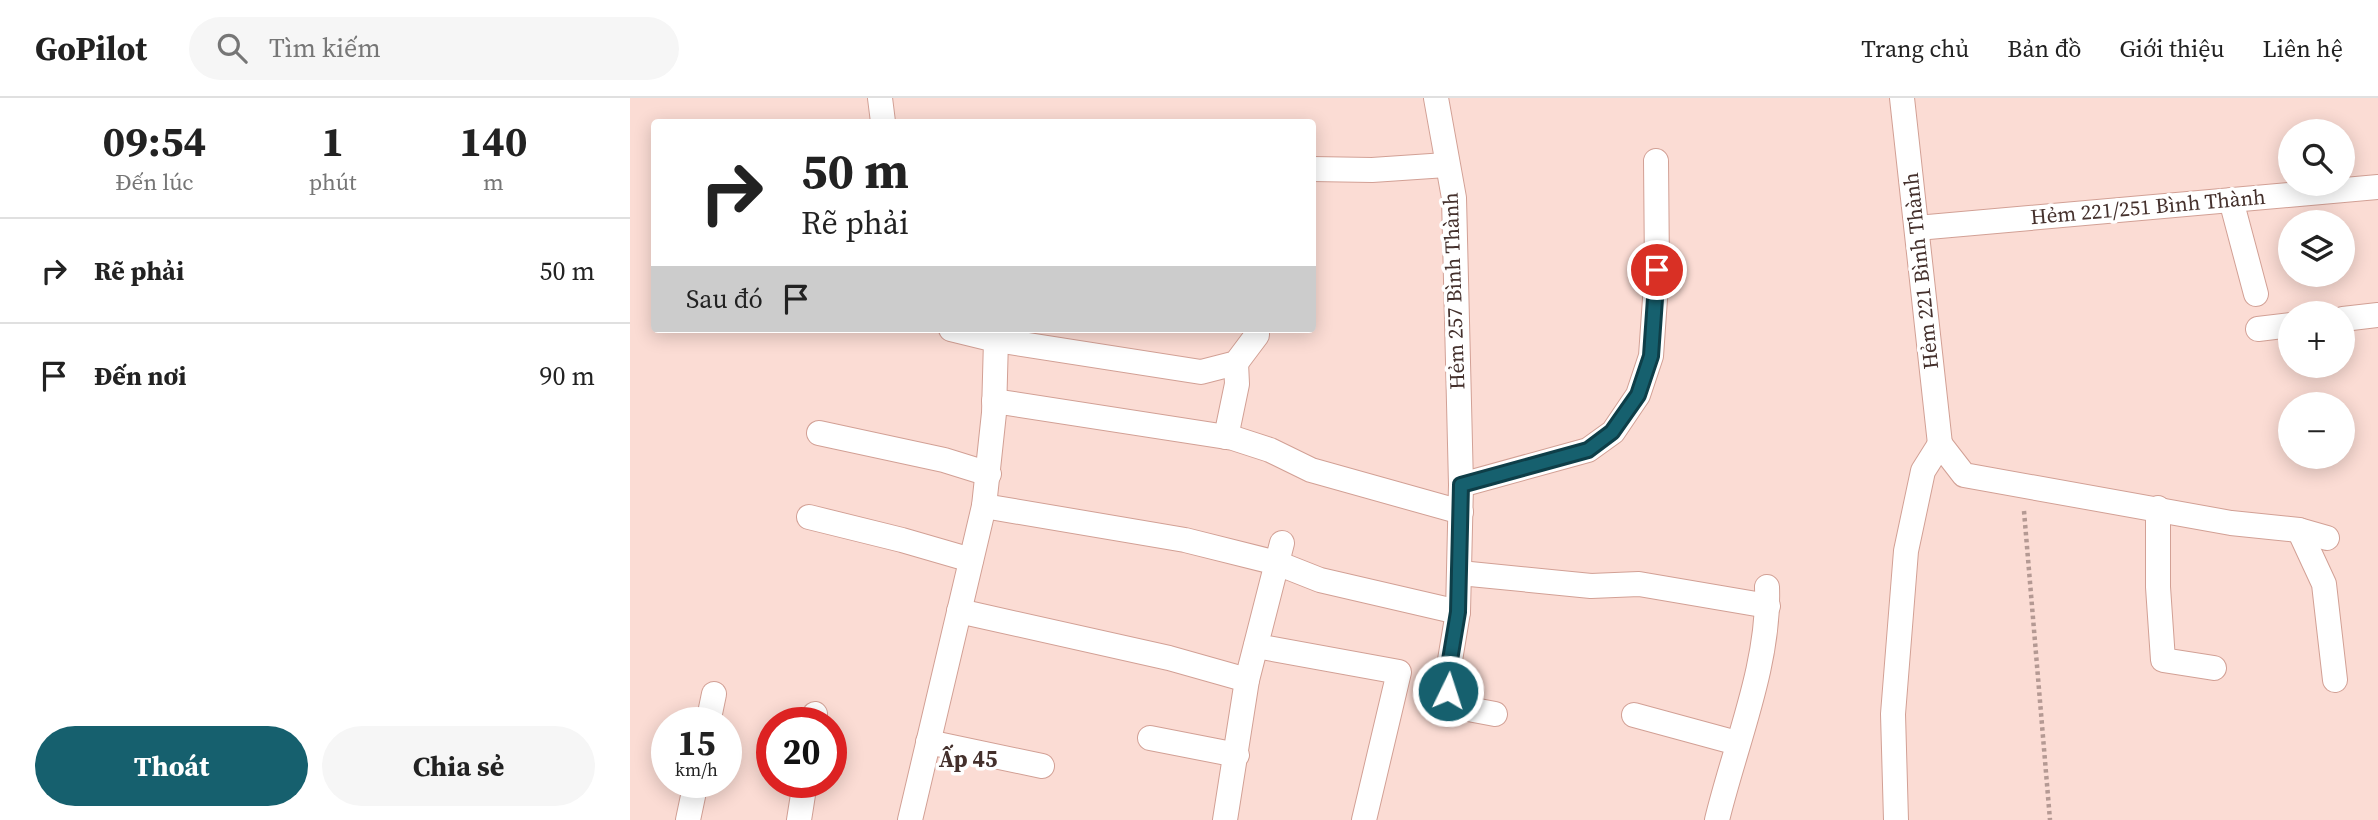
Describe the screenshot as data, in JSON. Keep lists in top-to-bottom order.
{
  "streets": {
    "street": ["Hẻm 221/251 Bình Thành", "Hẻm 221 Bình Thành", "Hẻm 257 Bình Thành"]
  },
  "crossings": [
    ["Hẻm 221/251 Bình Thành", "Hẻm 221 Bình Thành"]
  ],
  "districts": ["Ấp 45"],
  "page": {
    "header": "GoPilot",
    "search": "Tìm kiếm",
    "nav": [
      "Trang chủ",
      "Bản đồ",
      "Giới thiệu",
      "Liên hệ"
    ],
    "eta": [
      "09:54",
      "Đến lúc",
      "1",
      "phút",
      "140",
      "m"
    ],
    "map_buttons": ["+", "−"],
    "turn": ["50 m", "Rẽ phải"],
    "list": [
      {
        "name": "Rẽ phải",
        "value": "50 m"
      },
      {
        "name": "Đến nơi",
        "value": "90 m"
      }
    ],
    "then": "Sau đó",
    "speed": "15 km/h",
    "limit": "20",
    "buttons": ["Thoát", "Chia sẻ"]
  }
}
